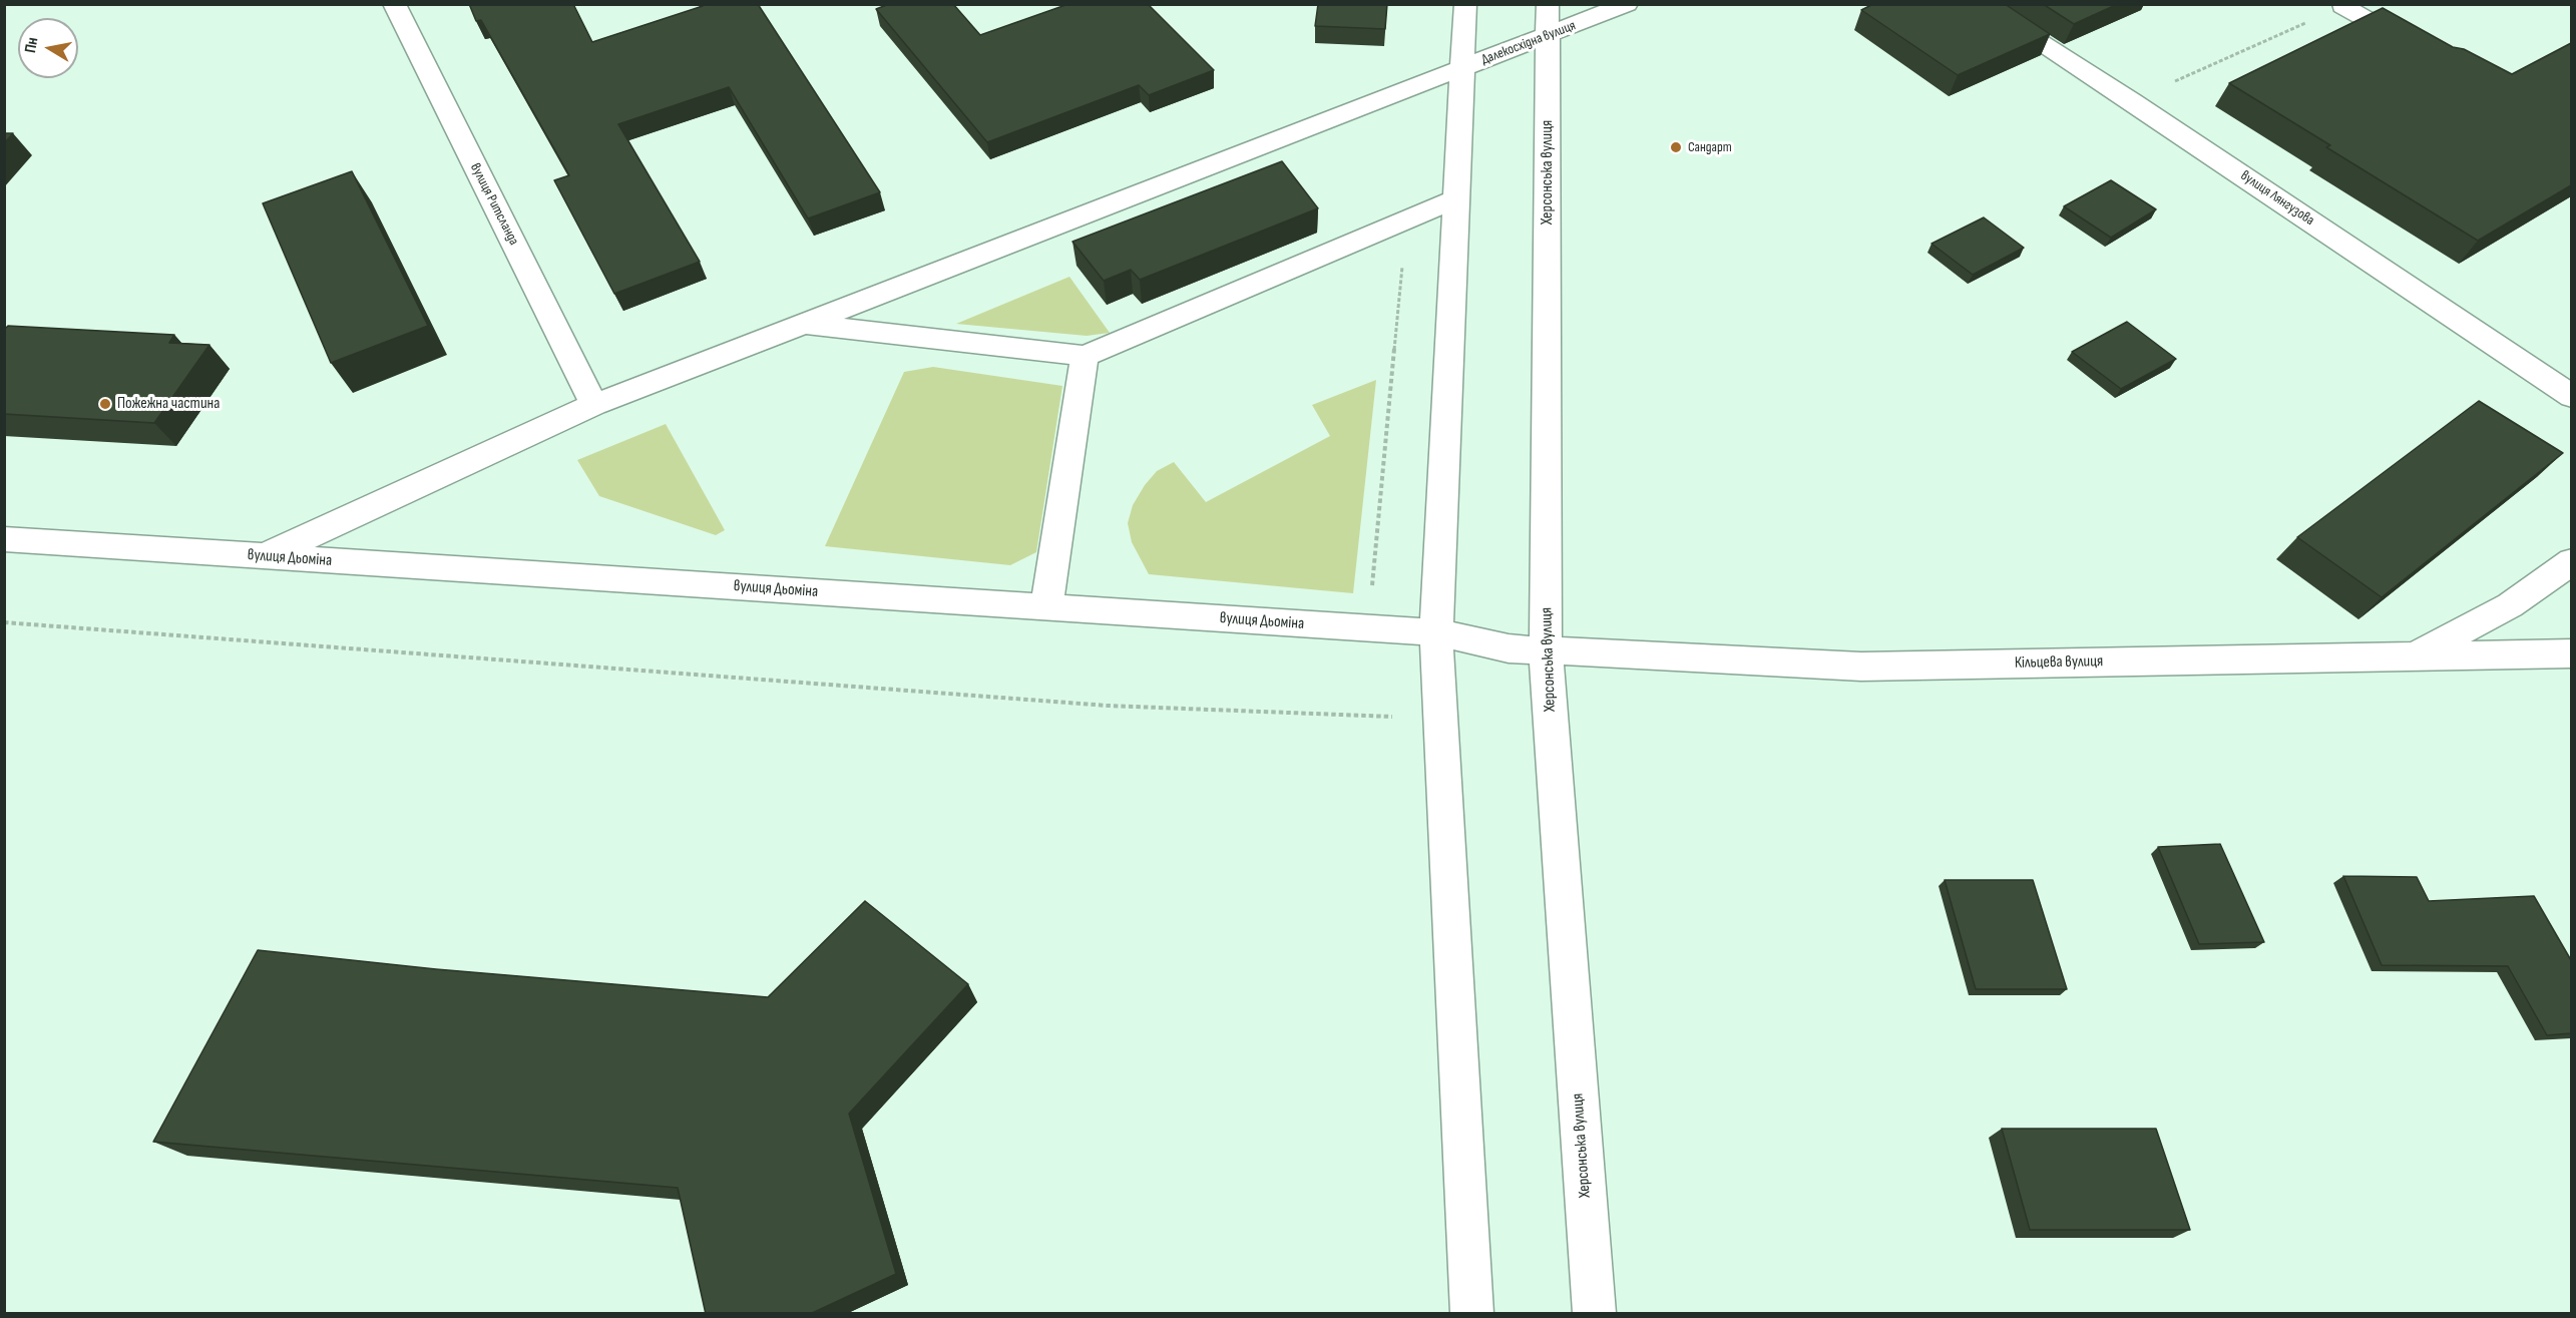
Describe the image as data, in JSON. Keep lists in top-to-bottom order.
{
  "streets": {
    "street": [
      "Далекосхідна вулиця",
      "Херсонська вулиця",
      "вулиця Лянгузова",
      "вулиця Ритсланда",
      "вулиця Дьоміна",
      "Кільцева вулиця"
    ]
  },
  "crossings": [
    ["Далекосхідна вулиця", "Херсонська вулиця"],
    ["Далекосхідна вулиця", "вулиця Ритсланда"],
    ["Далекосхідна вулиця", "вулиця Дьоміна"],
    ["Херсонська вулиця", "вулиця Дьоміна"],
    ["Херсонська вулиця", "Кільцева вулиця"],
    ["вулиця Дьоміна", "Кільцева вулиця"]
  ],
  "places": ["Сандарт", "Пожежна частина"],
  "north": "left"
}
